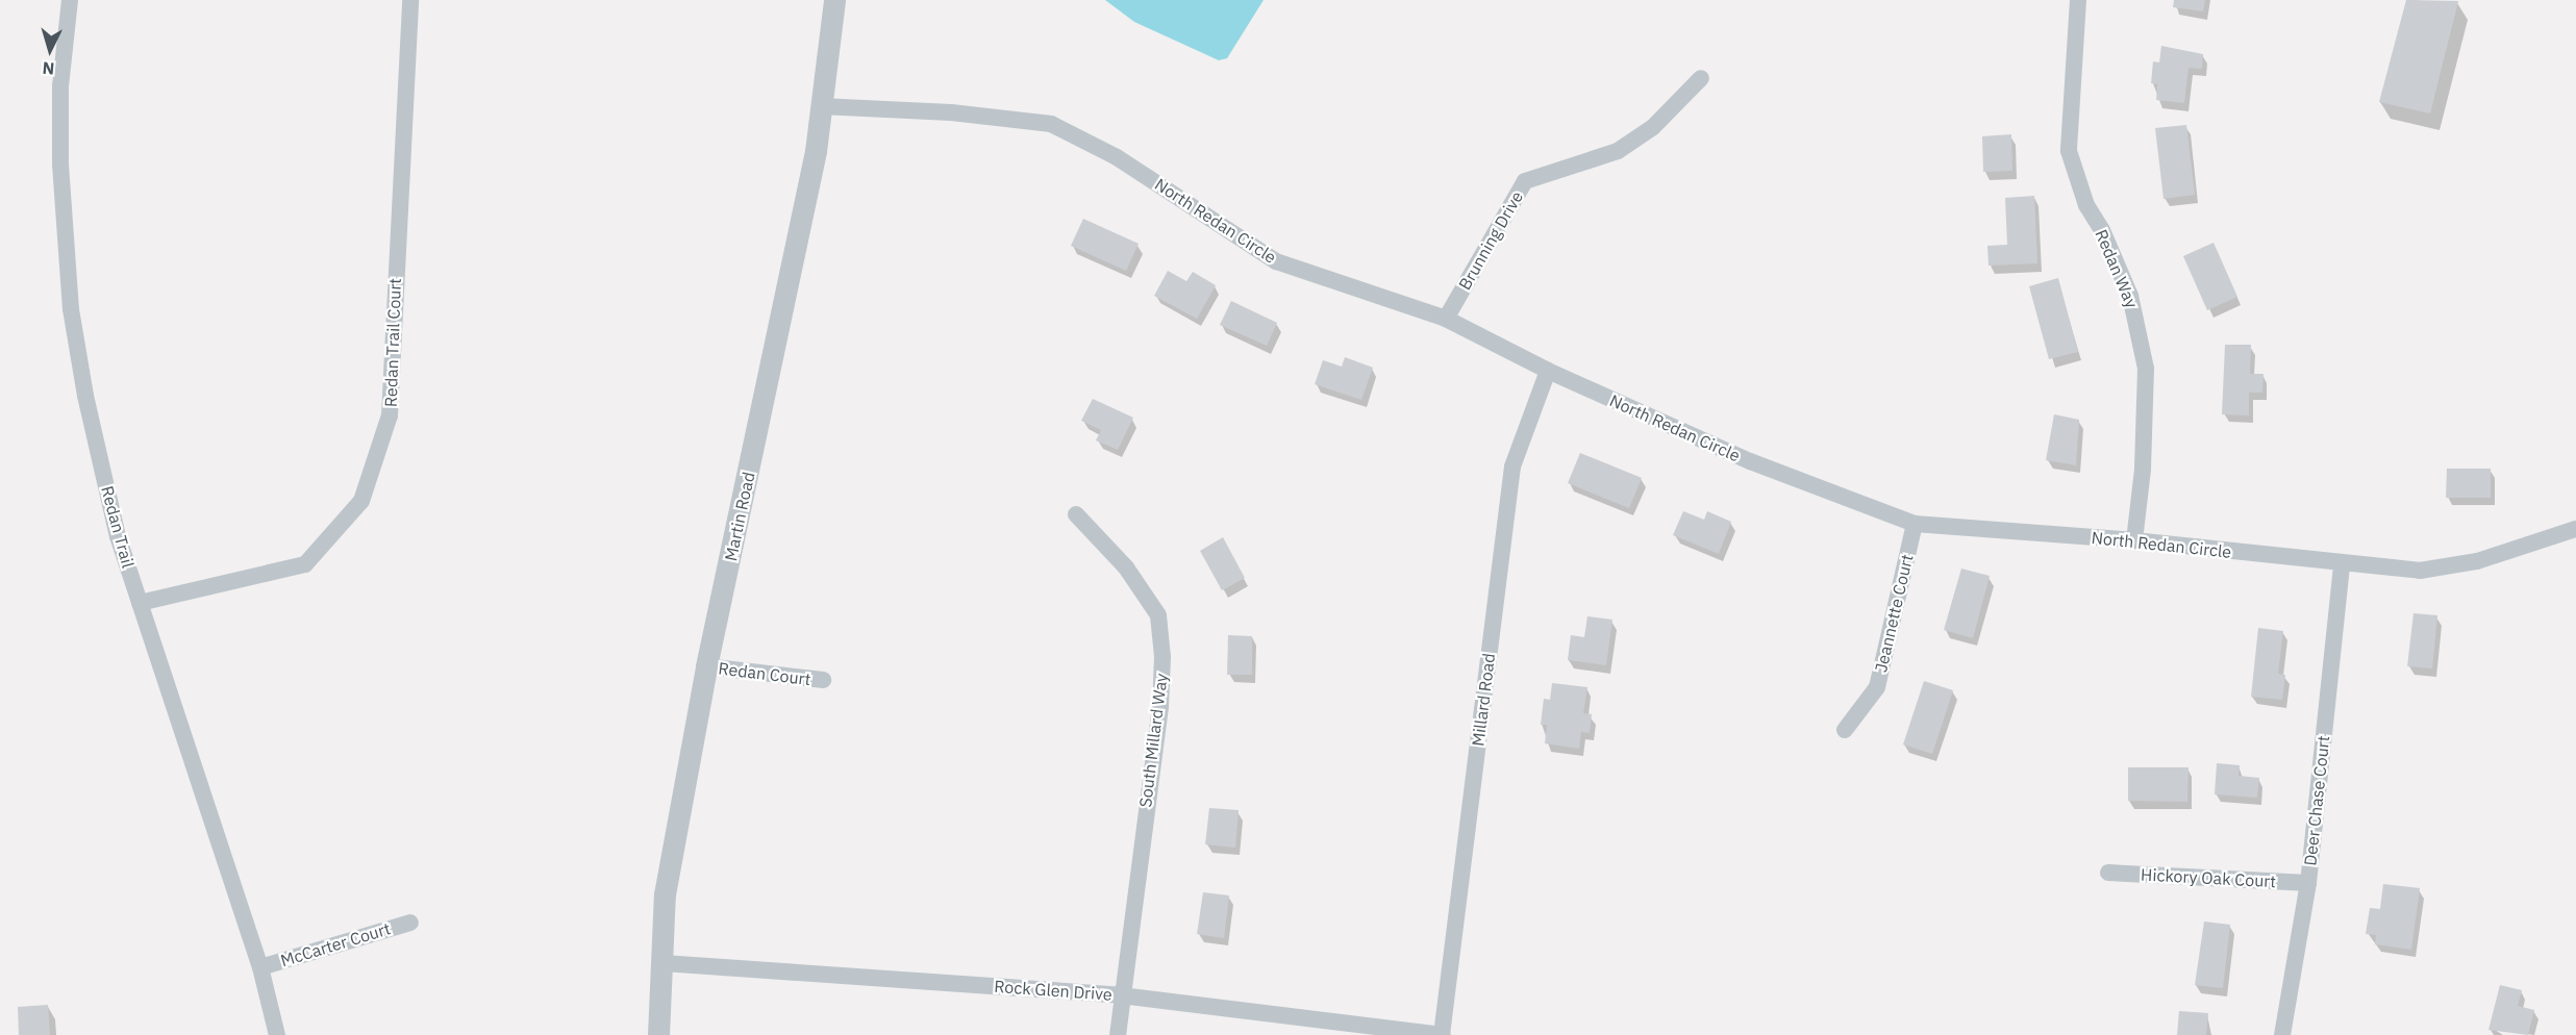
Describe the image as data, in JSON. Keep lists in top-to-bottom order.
{
  "streets": {
    "street": [
      "North Redan Circle",
      "Brunning Drive",
      "Redan Way",
      "Redan Trail Court",
      "Martin Road",
      "Redan Trail",
      "Jeannette Court",
      "Redan Court",
      "Millard Road",
      "South Millard Way",
      "Deer Chase Court",
      "Hickory Oak Court",
      "McCarter Court",
      "Rock Glen Drive"
    ]
  },
  "crossings": [
    ["North Redan Circle", "Brunning Drive"],
    ["North Redan Circle", "Redan Way"],
    ["North Redan Circle", "Martin Road"],
    ["North Redan Circle", "Jeannette Court"],
    ["North Redan Circle", "Millard Road"],
    ["North Redan Circle", "Deer Chase Court"],
    ["Redan Trail Court", "Redan Trail"],
    ["Martin Road", "Redan Court"],
    ["Martin Road", "Rock Glen Drive"],
    ["Redan Trail", "McCarter Court"],
    ["Millard Road", "Rock Glen Drive"],
    ["South Millard Way", "Rock Glen Drive"],
    ["Deer Chase Court", "Hickory Oak Court"]
  ],
  "north": "bottom"
}
